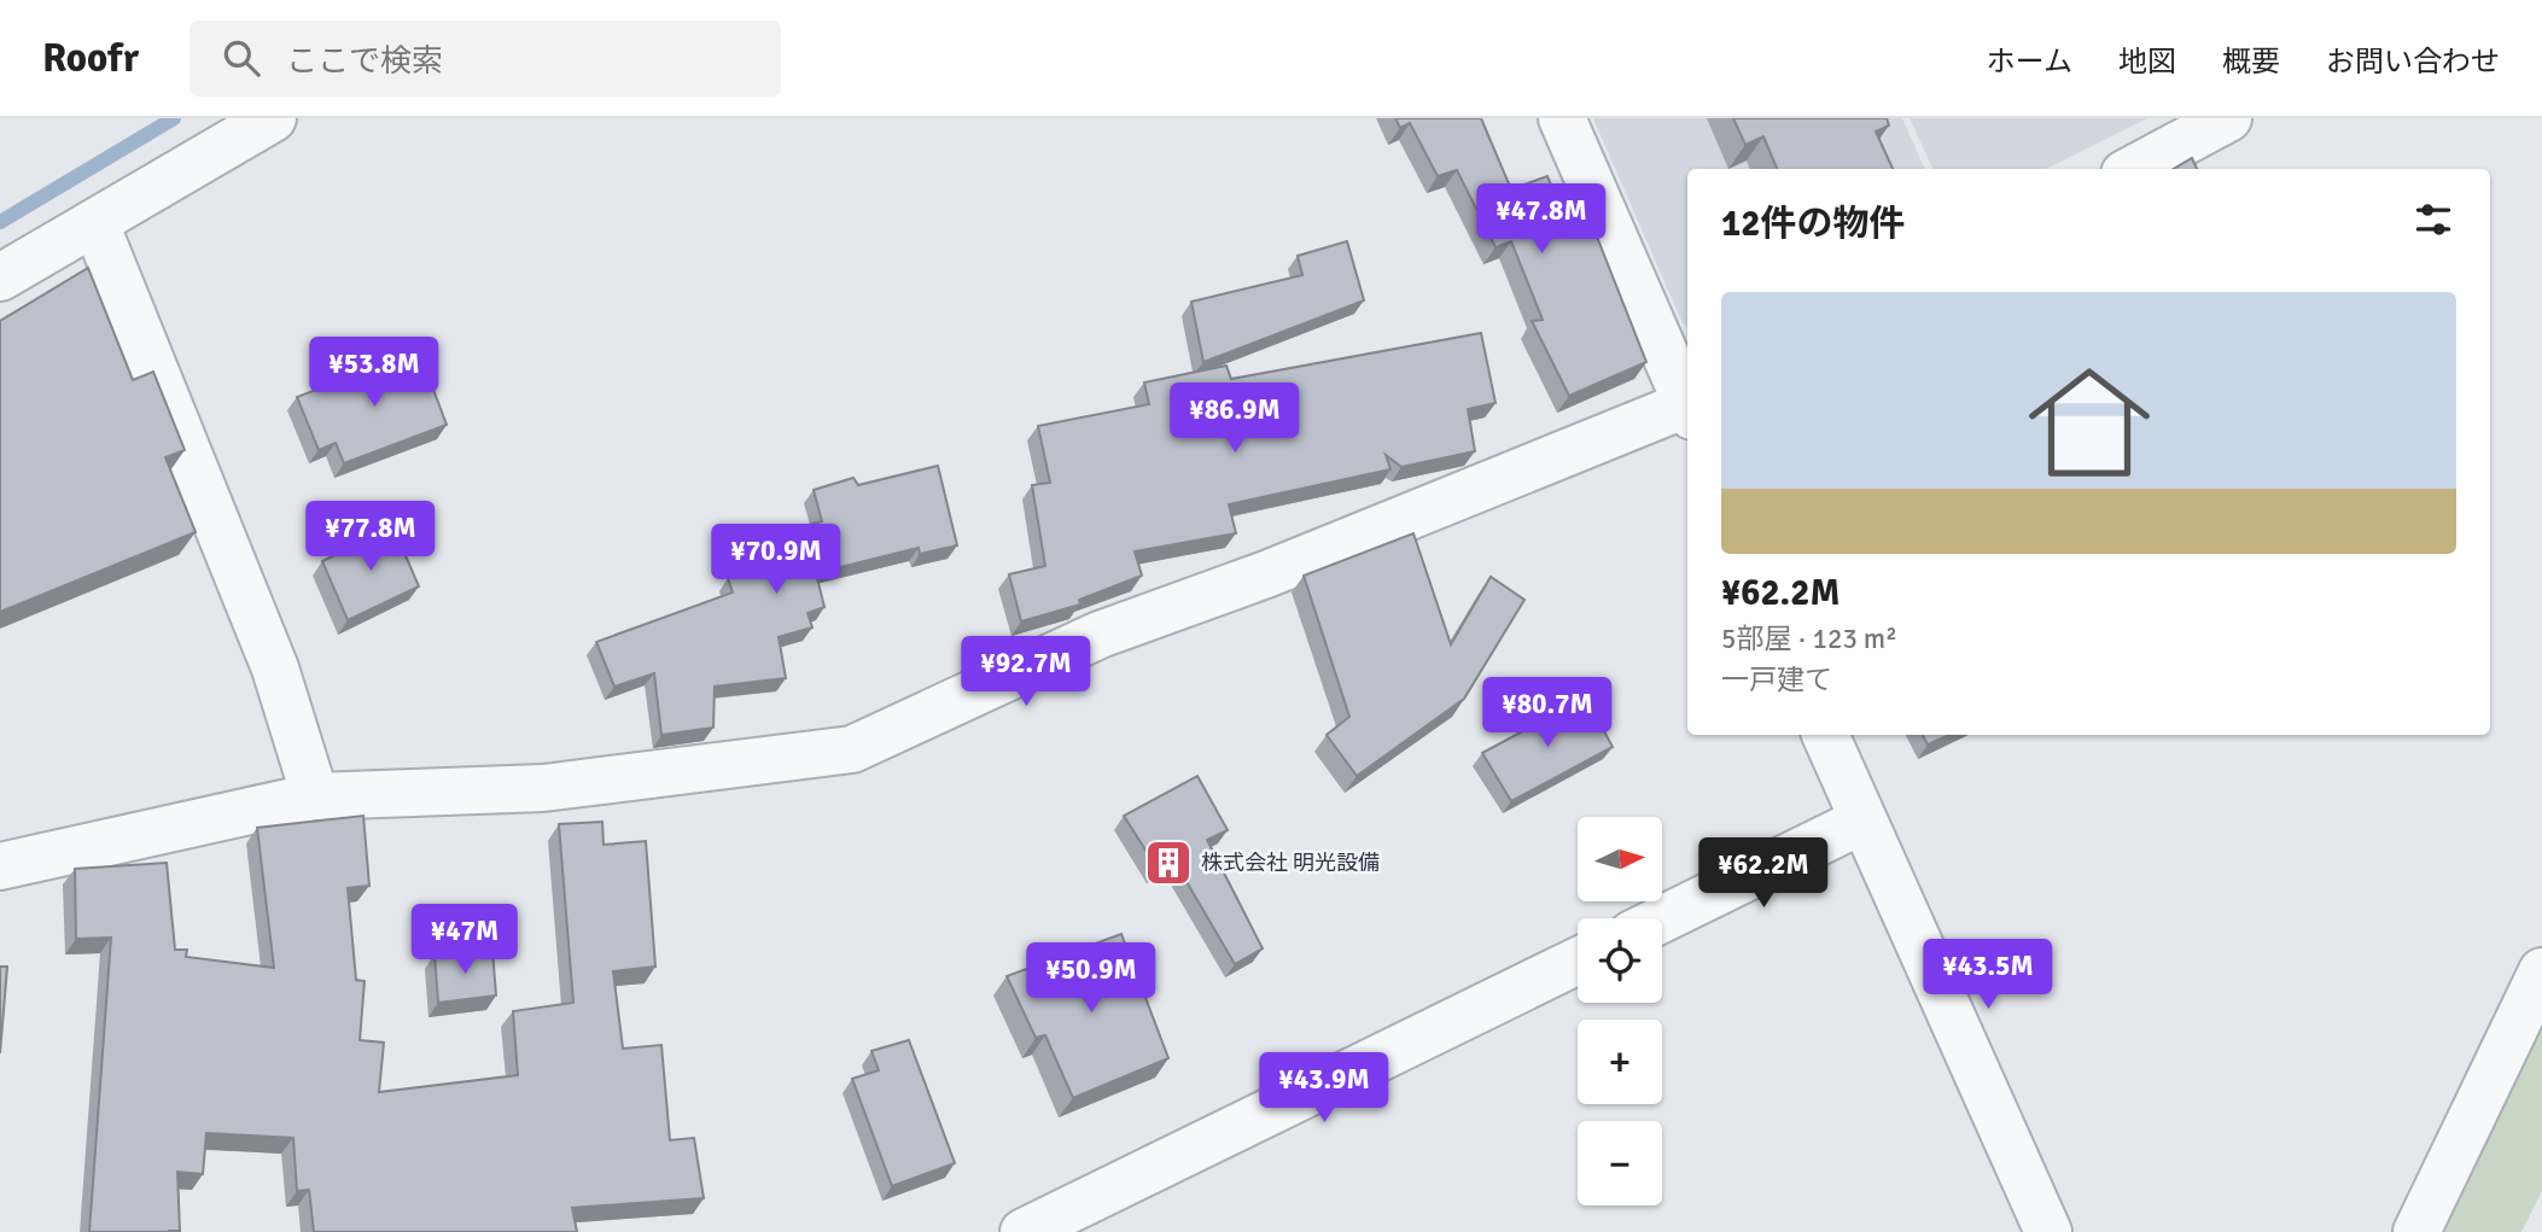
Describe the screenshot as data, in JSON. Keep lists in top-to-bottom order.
{
  "places": {
    "building": ["株式会社 明光設備"]
  },
  "north": "right",
  "page": {
    "header": "Roofr",
    "search": "ここで検索",
    "nav": [
      "ホーム",
      "地図",
      "概要",
      "お問い合わせ"
    ],
    "heading": "12件の物件",
    "price": [
      "¥47.8M",
      "¥53.8M",
      "¥86.9M",
      "¥77.8M",
      "¥70.9M",
      "¥92.7M",
      "¥80.7M",
      "¥62.2M",
      "¥47M",
      "¥43.5M",
      "¥50.9M",
      "¥43.9M"
    ],
    "list": [
      {
        "name": "¥62.2M",
        "note": "5部屋 · 123 m² · 一戸建て"
      }
    ],
    "map_buttons": ["+", "−"]
  }
}
